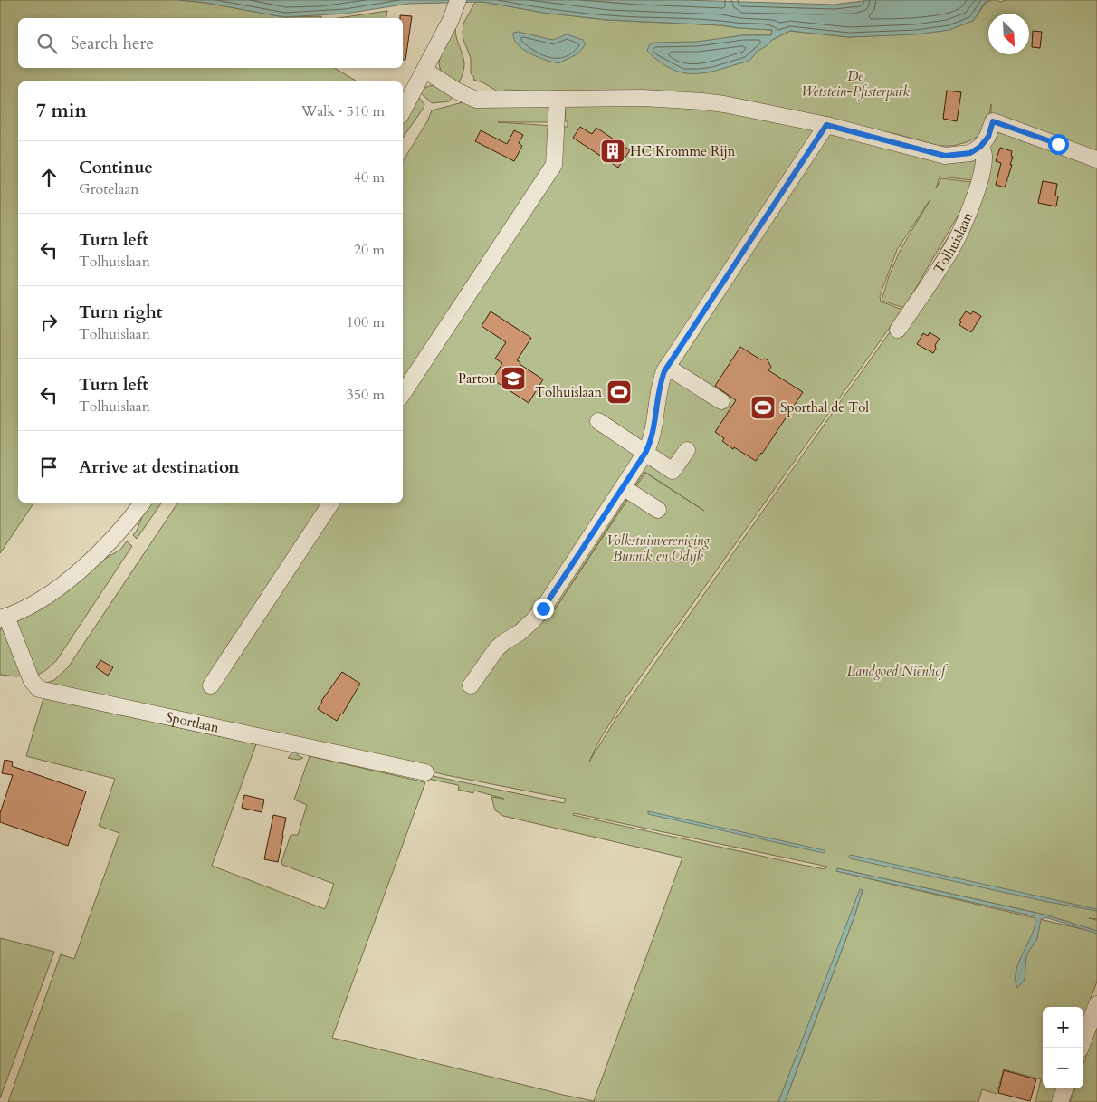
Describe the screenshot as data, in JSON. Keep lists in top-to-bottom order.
{
  "streets": {
    "street": ["Tolhuislaan", "Sportlaan"]
  },
  "parks": ["De Wetstein-Pfisterpark", "Volkstuinvereniging Bunnik en Odijk", "Landgoed Niënhof"],
  "places": {
    "building": ["HC Kromme Rijn"],
    "school or university": ["Partou"],
    "sports": ["Tolhuislaan", "Sporthal de Tol"]
  },
  "north": "bottom right",
  "page": {
    "search": "Search here",
    "heading": ["7 min", "Walk · 510 m"],
    "list": [
      ["Continue", "Grotelaan", "40 m"],
      ["Turn left", "Tolhuislaan", "20 m"],
      ["Turn right", "Tolhuislaan", "100 m"],
      ["Turn left", "Tolhuislaan", "350 m"],
      "Arrive at destination"
    ],
    "map_buttons": ["+", "−"]
  }
}
